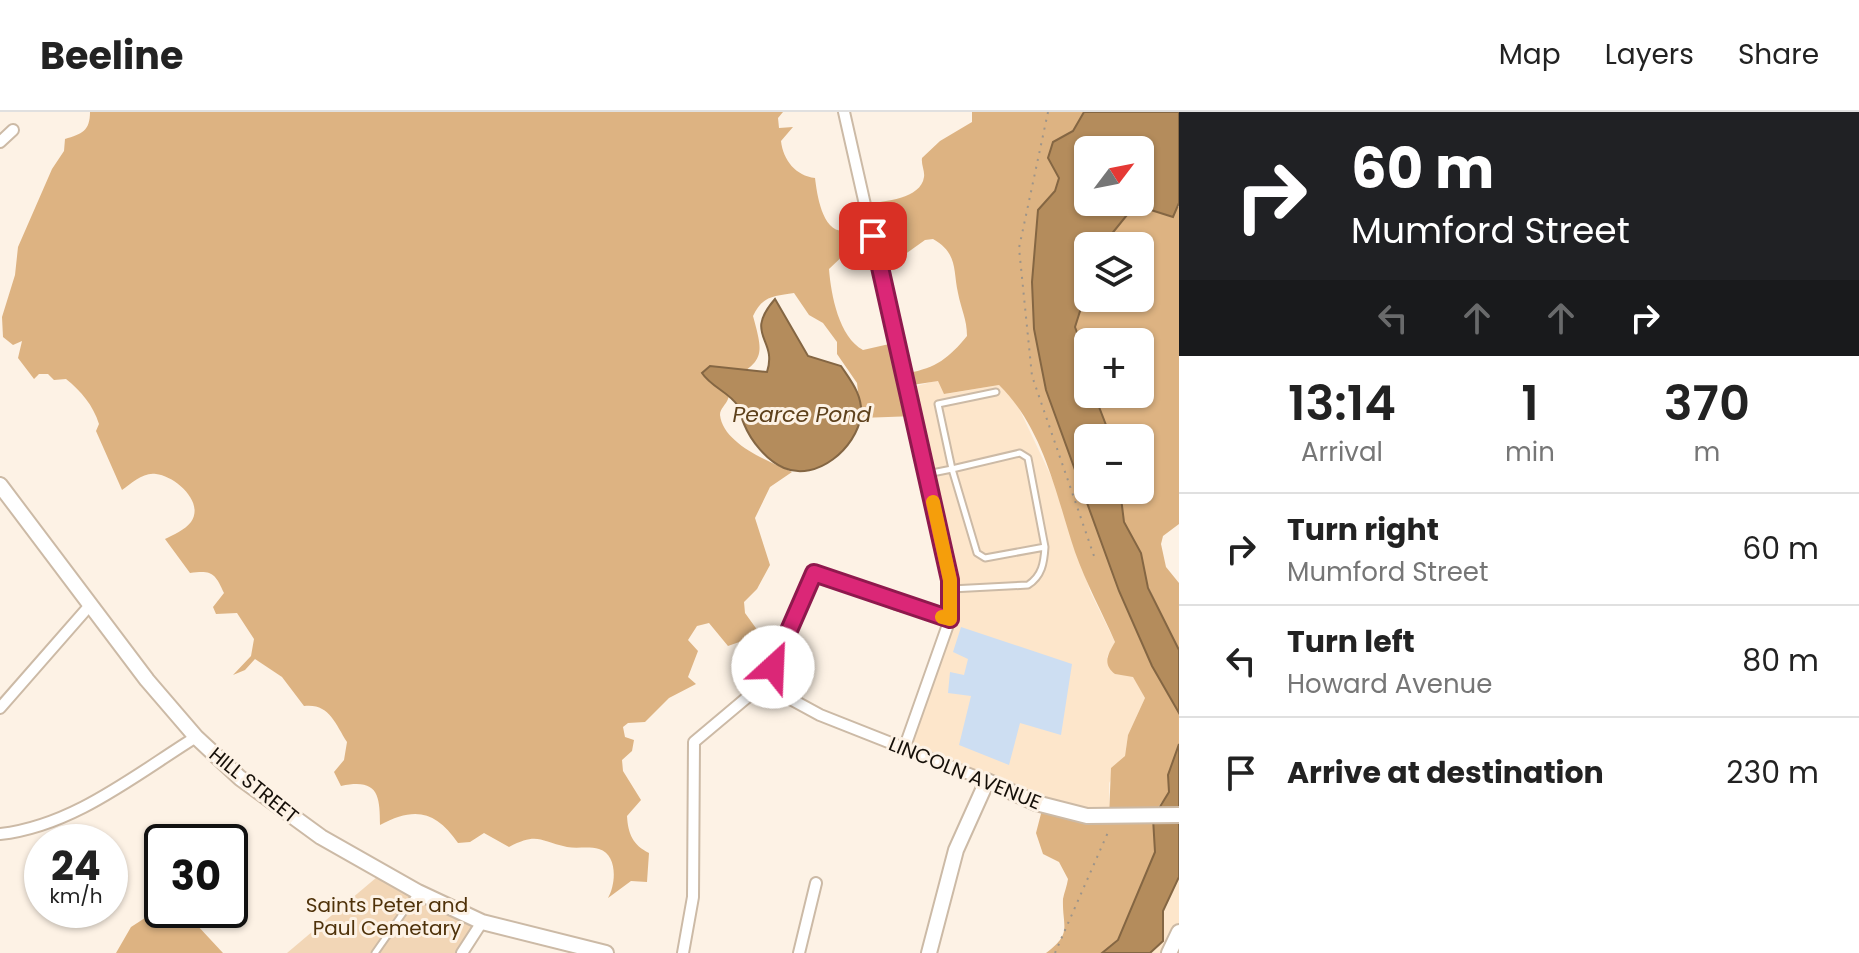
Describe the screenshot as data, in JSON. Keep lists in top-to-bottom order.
{
  "streets": {
    "street": ["LINCOLN AVENUE", "HILL STREET"]
  },
  "water": ["Pearce Pond"],
  "parks": ["Saints Peter and Paul Cemetary"],
  "north": "top right",
  "page": {
    "header": "Beeline",
    "nav": ["Map", "Layers", "Share"],
    "turn": ["60 m", "Mumford Street"],
    "map_buttons": ["+", "−"],
    "eta": [
      "13:14",
      "Arrival",
      "1",
      "min",
      "370",
      "m"
    ],
    "list": [
      {
        "name": "Turn right",
        "note": "Mumford Street",
        "value": "60 m"
      },
      {
        "name": "Turn left",
        "note": "Howard Avenue",
        "value": "80 m"
      },
      {
        "name": "Arrive at destination",
        "value": "230 m"
      }
    ],
    "speed": "24 km/h",
    "limit": "30"
  }
}
